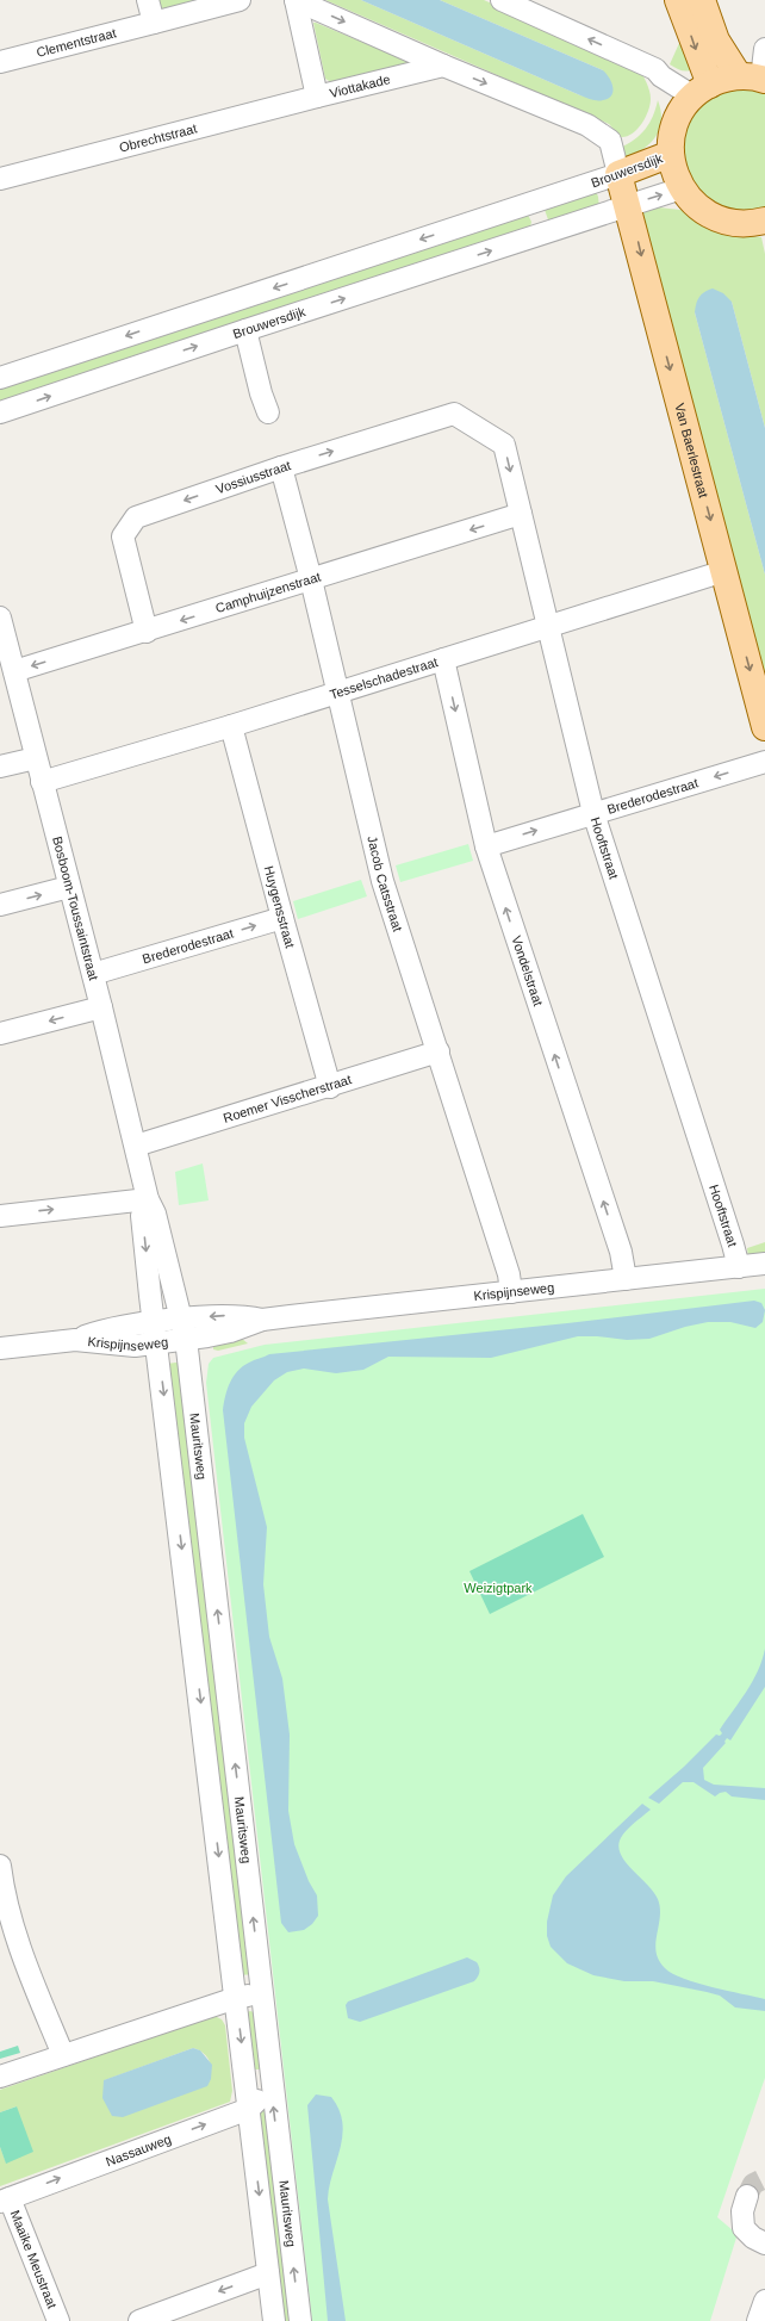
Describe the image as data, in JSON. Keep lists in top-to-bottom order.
{
  "streets": {
    "main road": ["Brouwersdijk", "Van Baerlestraat"],
    "street": [
      "Clementstraat",
      "Viottakade",
      "Obrechtstraat",
      "Vossiusstraat",
      "Camphuijzenstraat",
      "Tesselschadestraat",
      "Brederodestraat",
      "Hooftstraat",
      "Jacob Catsstraat",
      "Huygensstraat",
      "Bosboom-Toussaintstraat",
      "Vondelstraat",
      "Roemer Visscherstraat",
      "Krispijnseweg",
      "Mauritsweg",
      "Nassauweg",
      "Maaike Meustraat"
    ]
  },
  "crossings": [
    ["Viottakade", "Obrechtstraat"],
    ["Viottakade", "Brouwersdijk"],
    ["Viottakade", "Van Baerlestraat"],
    ["Brouwersdijk", "Van Baerlestraat"],
    ["Van Baerlestraat", "Tesselschadestraat"],
    ["Vossiusstraat", "Camphuijzenstraat"],
    ["Vossiusstraat", "Hooftstraat"],
    ["Vossiusstraat", "Jacob Catsstraat"],
    ["Camphuijzenstraat", "Hooftstraat"],
    ["Camphuijzenstraat", "Jacob Catsstraat"],
    ["Camphuijzenstraat", "Bosboom-Toussaintstraat"],
    ["Tesselschadestraat", "Hooftstraat"],
    ["Tesselschadestraat", "Jacob Catsstraat"],
    ["Tesselschadestraat", "Huygensstraat"],
    ["Tesselschadestraat", "Bosboom-Toussaintstraat"],
    ["Tesselschadestraat", "Vondelstraat"],
    ["Brederodestraat", "Hooftstraat"],
    ["Brederodestraat", "Huygensstraat"],
    ["Brederodestraat", "Bosboom-Toussaintstraat"],
    ["Brederodestraat", "Vondelstraat"],
    ["Hooftstraat", "Krispijnseweg"],
    ["Jacob Catsstraat", "Roemer Visscherstraat"],
    ["Jacob Catsstraat", "Krispijnseweg"],
    ["Huygensstraat", "Roemer Visscherstraat"],
    ["Bosboom-Toussaintstraat", "Roemer Visscherstraat"],
    ["Bosboom-Toussaintstraat", "Krispijnseweg"],
    ["Bosboom-Toussaintstraat", "Mauritsweg"],
    ["Vondelstraat", "Krispijnseweg"],
    ["Krispijnseweg", "Mauritsweg"],
    ["Mauritsweg", "Nassauweg"],
    ["Nassauweg", "Maaike Meustraat"]
  ],
  "one_way": ["Van Baerlestraat", "Camphuijzenstraat"],
  "parks": ["Weizigtpark"]
}
